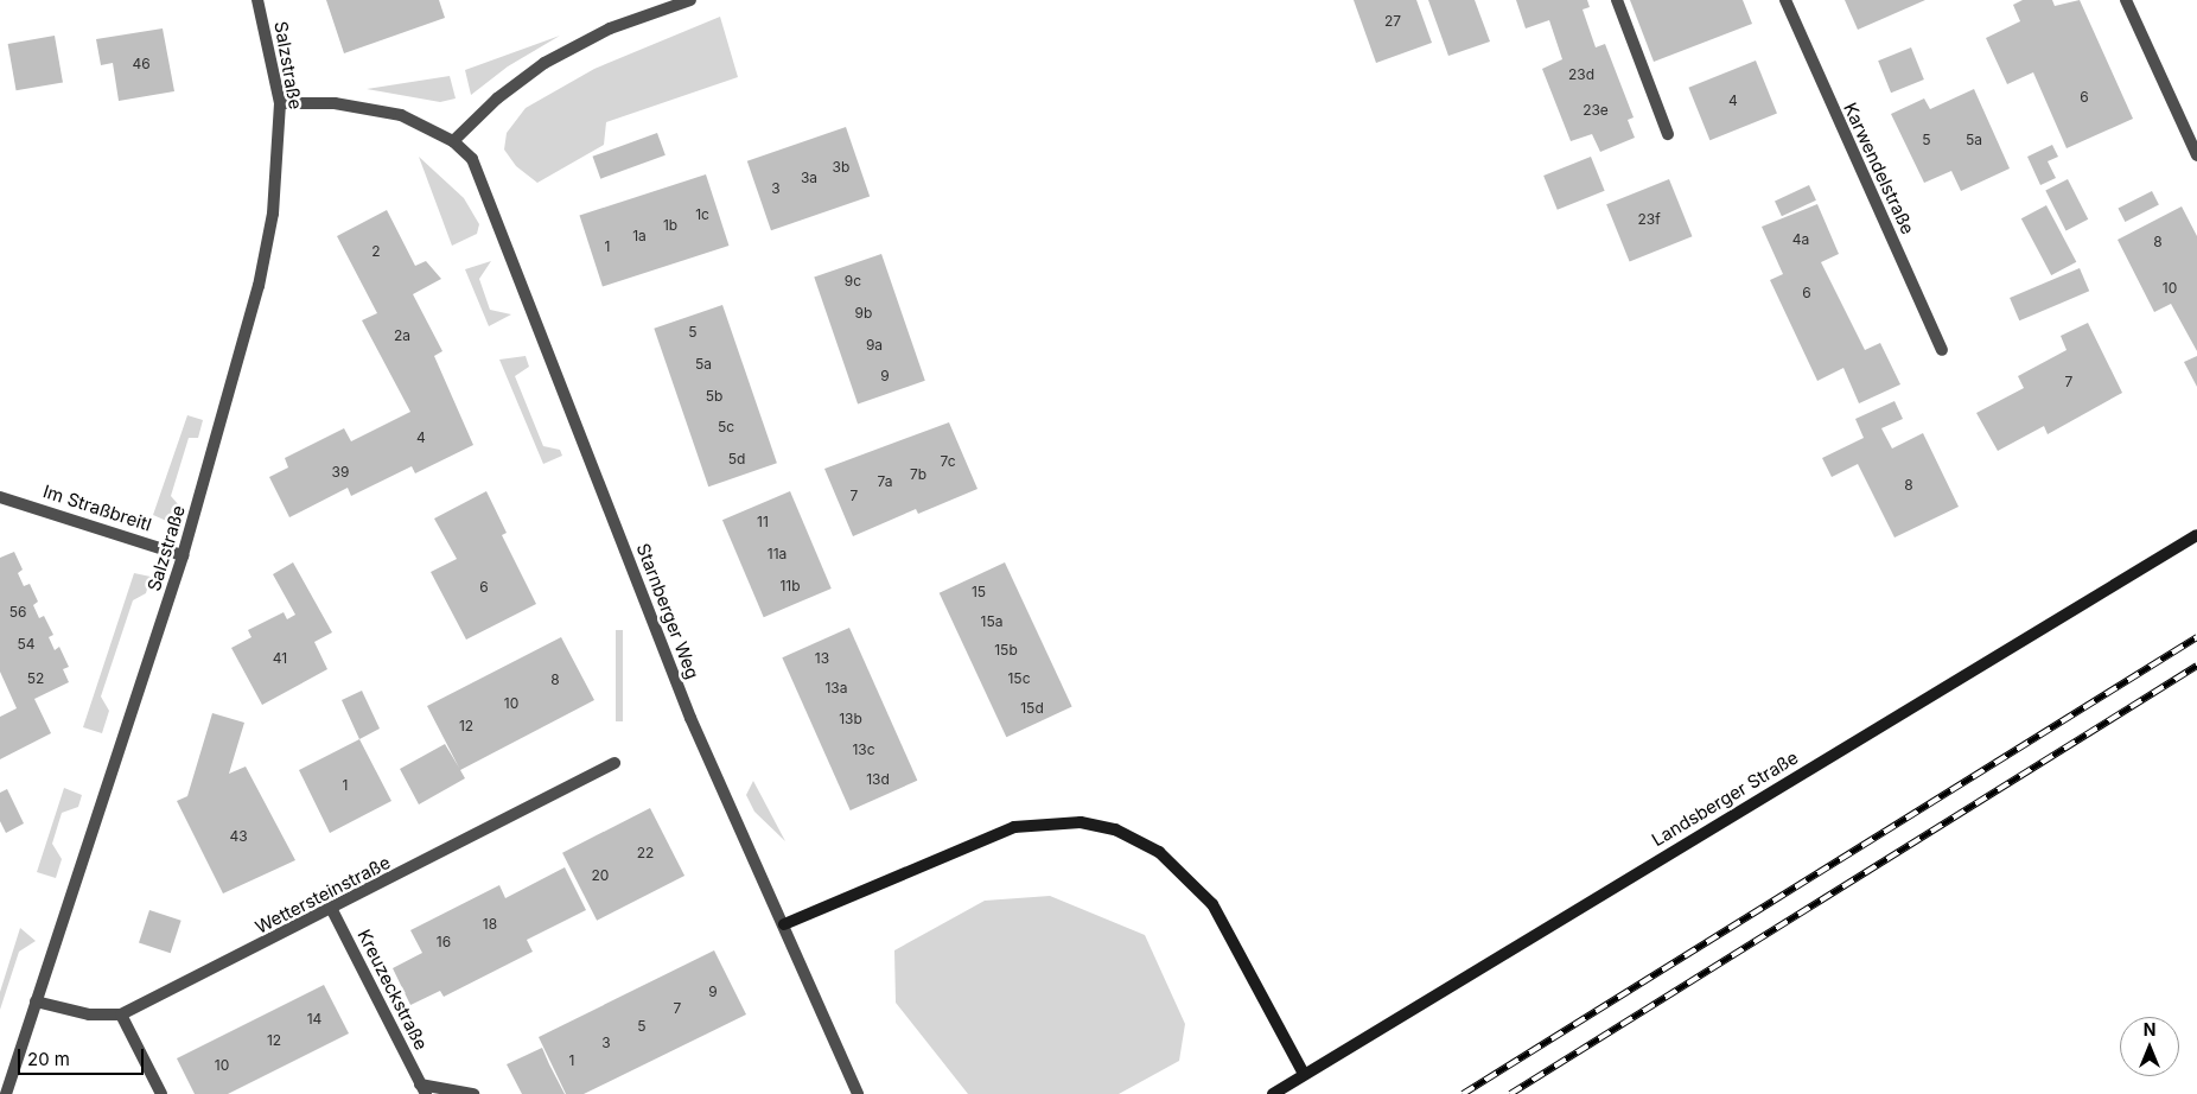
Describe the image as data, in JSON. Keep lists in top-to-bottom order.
{
  "streets": {
    "main road": ["Landsberger Straße"],
    "street": [
      "Salzstraße",
      "Karwendelstraße",
      "Im Straßbreitl",
      "Starnberger Weg",
      "Wettersteinstraße",
      "Kreuzeckstraße"
    ]
  },
  "crossings": [
    ["Salzstraße", "Im Straßbreitl"],
    ["Salzstraße", "Starnberger Weg"],
    ["Salzstraße", "Wettersteinstraße"],
    ["Wettersteinstraße", "Kreuzeckstraße"]
  ],
  "house_numbers": [
    "27",
    "46",
    "23d",
    "6",
    "4",
    "23e",
    "5",
    "5a",
    "3b",
    "3a",
    "3",
    "1c",
    "23f",
    "1b",
    "1a",
    "4a",
    "8",
    "1",
    "2",
    "9c",
    "10",
    "6",
    "9b",
    "5",
    "2a",
    "9a",
    "5a",
    "9",
    "7",
    "5b",
    "5c",
    "4",
    "5d",
    "7c",
    "39",
    "7b",
    "7a",
    "8",
    "7",
    "11",
    "11a",
    "11b",
    "6",
    "15",
    "56",
    "15a",
    "54",
    "15b",
    "41",
    "13",
    "52",
    "15c",
    "8",
    "13a",
    "10",
    "15d",
    "13b",
    "12",
    "13c",
    "13d",
    "1",
    "43",
    "22",
    "20",
    "18",
    "16",
    "9",
    "7",
    "14",
    "5",
    "12",
    "3",
    "1",
    "10"
  ],
  "scale_bar": "20 m",
  "north": "top"
}
